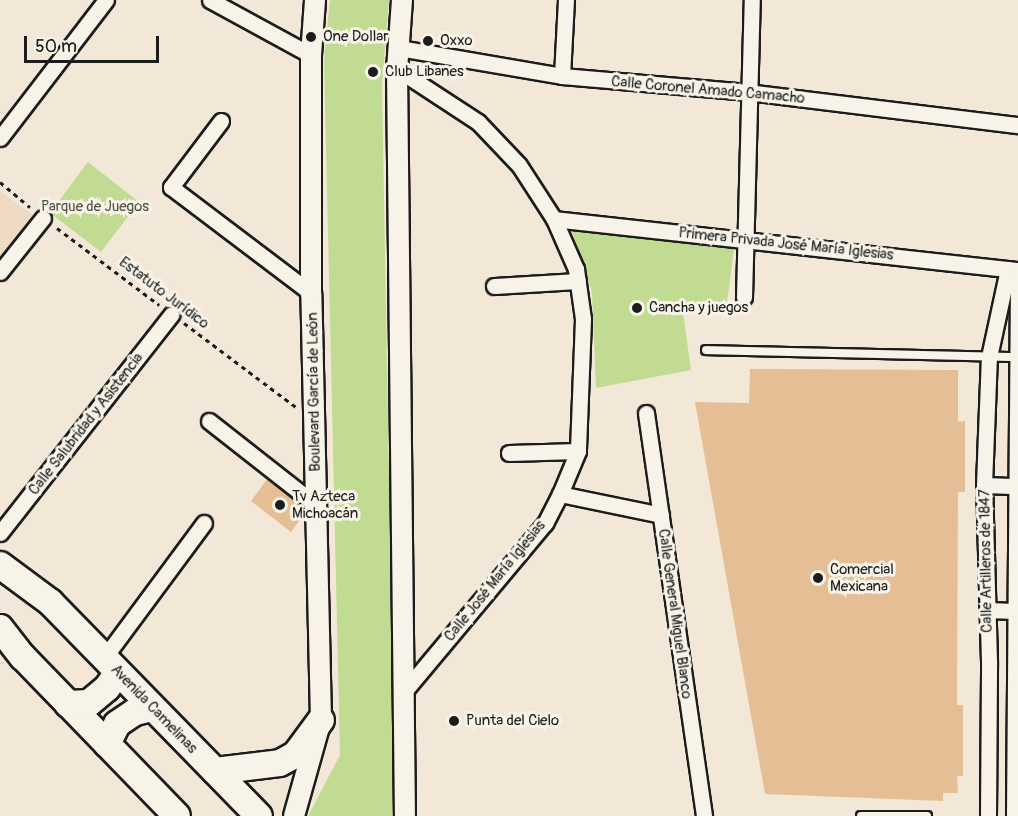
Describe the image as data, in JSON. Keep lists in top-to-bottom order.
{
  "streets": {
    "highway": ["Avenida Camelinas"],
    "street": [
      "Calle Coronel Amado Camacho",
      "Primera Privada José María Iglesias",
      "Boulevard García de León",
      "Calle Salubridad y Asistencia",
      "Calle Artilleros de 1847",
      "Calle José María Iglesias",
      "Calle General Miguel Blanco"
    ],
    "path": ["Estatuto Jurídico"]
  },
  "crossings": [
    ["Primera Privada José María Iglesias", "Calle José María Iglesias"],
    ["Estatuto Jurídico", "Boulevard García de León"],
    ["Estatuto Jurídico", "Calle Salubridad y Asistencia"],
    ["Calle José María Iglesias", "Calle General Miguel Blanco"]
  ],
  "parks": ["Parque de Juegos"],
  "places": [
    "One Dollar",
    "Oxxo",
    "Club Libanes",
    "Cancha y juegos",
    "Tv Azteca Michoacán",
    "Comercial Mexicana",
    "Punta del Cielo"
  ],
  "scale_bar": "50 m"
}
